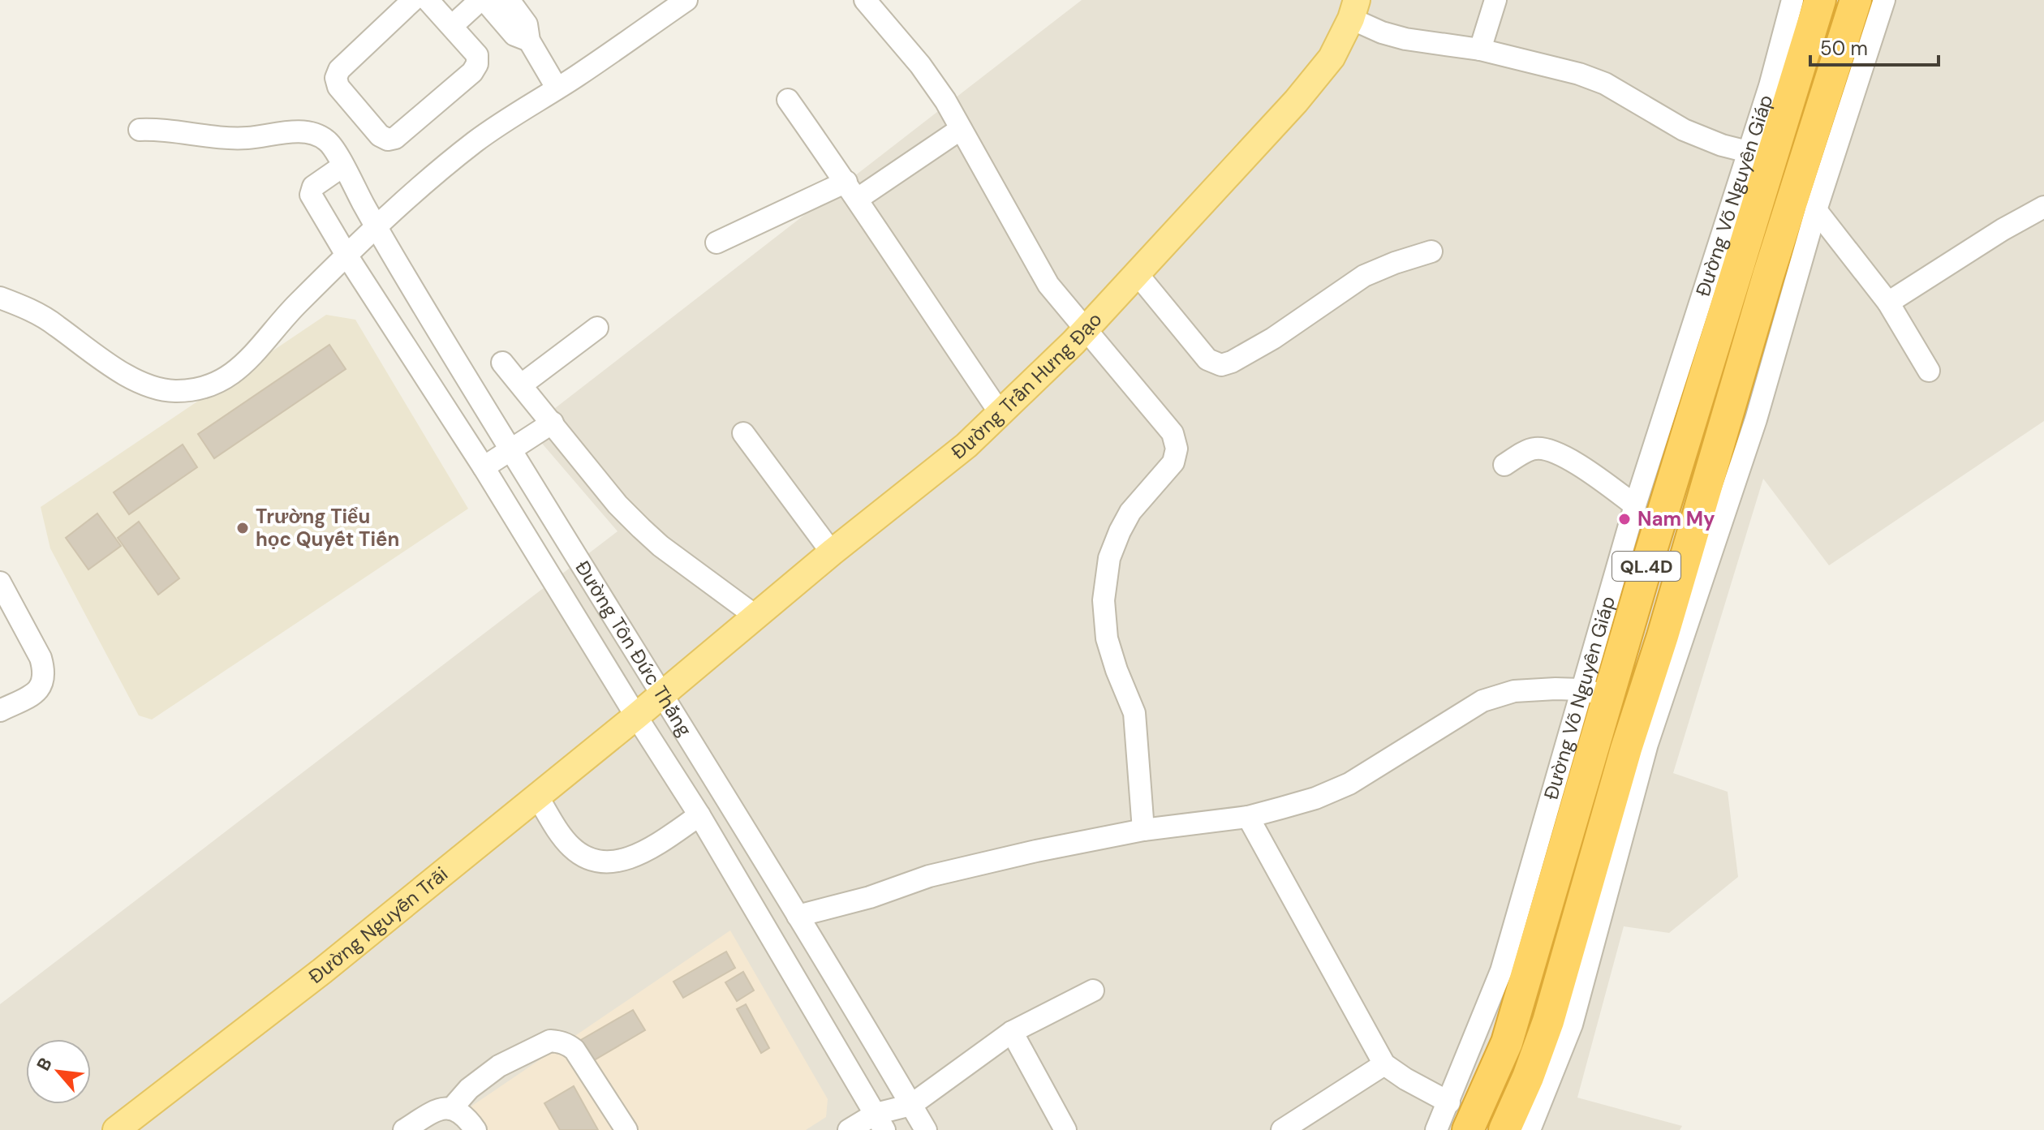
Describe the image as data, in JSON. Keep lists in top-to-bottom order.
{
  "streets": {
    "highway": ["Đường Võ Nguyên Giáp", "QL.4D"],
    "main road": ["Đường Trần Hưng Đạo", "Đường Nguyễn Trãi"],
    "street": ["Đường Tôn Đức Thắng"]
  },
  "crossings": [
    ["Đường Trần Hưng Đạo", "Đường Tôn Đức Thắng"],
    ["Đường Trần Hưng Đạo", "Đường Nguyễn Trãi"],
    ["Đường Tôn Đức Thắng", "Đường Nguyễn Trãi"]
  ],
  "places": ["Nam My", "Trường Tiểu học Quyết Tiến"],
  "scale_bar": "50 m",
  "north": "top left"
}
